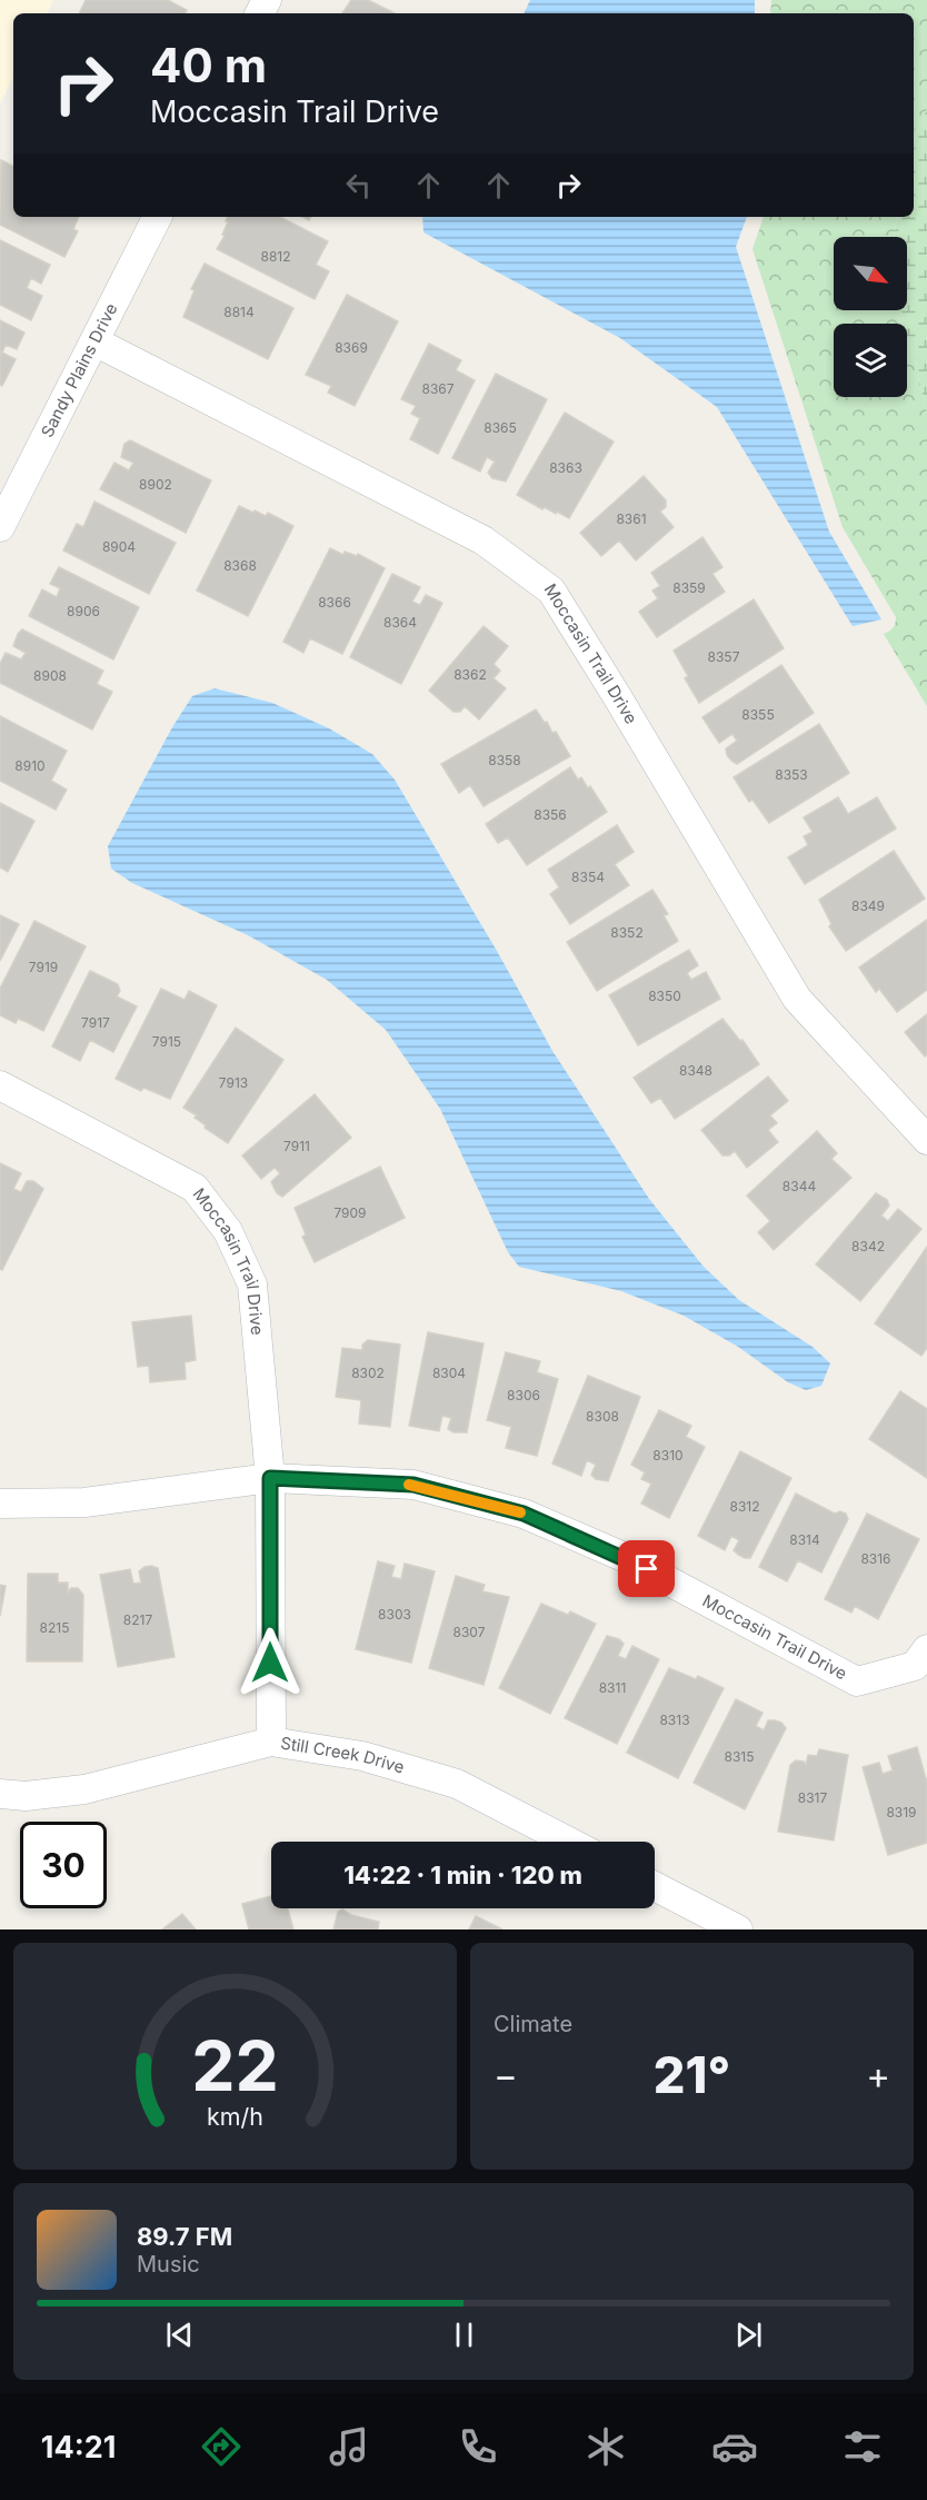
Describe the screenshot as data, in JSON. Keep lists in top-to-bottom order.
{
  "streets": {
    "street": ["Sandy Plains Drive", "Moccasin Trail Drive", "Still Creek Drive"]
  },
  "crossings": [
    ["Sandy Plains Drive", "Moccasin Trail Drive"],
    ["Moccasin Trail Drive", "Still Creek Drive"]
  ],
  "house_numbers": [
    "8812",
    "8814",
    "8369",
    "8367",
    "8365",
    "8363",
    "8902",
    "8361",
    "8904",
    "8368",
    "8359",
    "8366",
    "8906",
    "8364",
    "8357",
    "8362",
    "8908",
    "8355",
    "8358",
    "8910",
    "8353",
    "8356",
    "8354",
    "8349",
    "8352",
    "7919",
    "8350",
    "7917",
    "7915",
    "8348",
    "7913",
    "7911",
    "8344",
    "7909",
    "8342",
    "8302",
    "8304",
    "8306",
    "8308",
    "8310",
    "8312",
    "8314",
    "8316",
    "8303",
    "8217",
    "8215",
    "8307",
    "8311",
    "8313",
    "8315",
    "8317",
    "8319"
  ],
  "north": "bottom right",
  "page": {
    "turn": ["40 m", "Moccasin Trail Drive"],
    "limit": "30",
    "trip": "14:22 · 1 min · 120 m",
    "tile": "Climate",
    "heat": ["−", "21°", "+"],
    "song": ["89.7 FM", "Music"],
    "tabs": "14:21",
    "gauge": ["22", "km/h"]
  }
}
